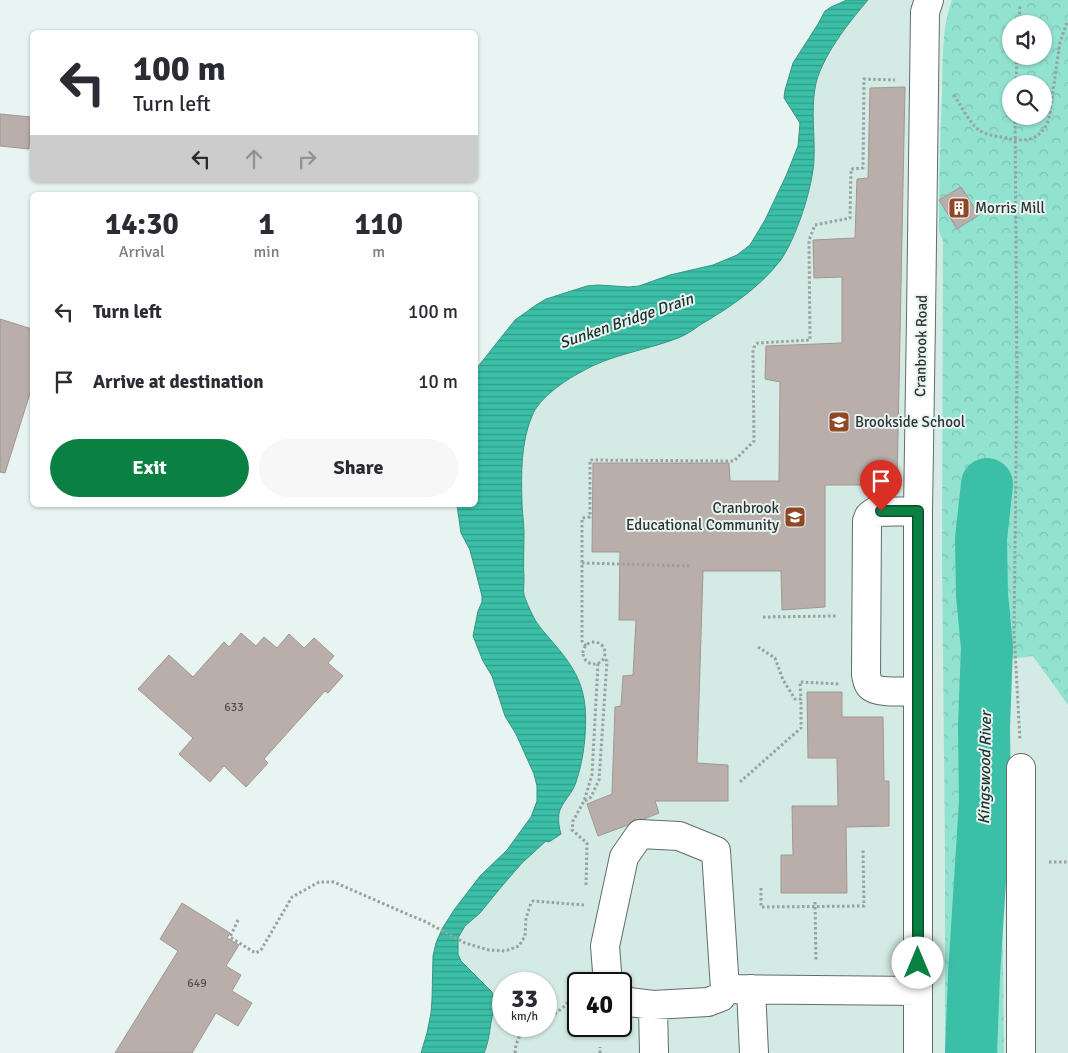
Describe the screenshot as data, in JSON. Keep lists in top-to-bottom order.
{
  "streets": {
    "street": ["Cranbrook Road"]
  },
  "water": ["Sunken Bridge Drain", "Kingswood River"],
  "places": {
    "building": ["Morris Mill"],
    "school or university": ["Brookside School", "Cranbrook Educational Community"]
  },
  "house_numbers": ["633", "649"],
  "page": {
    "turn": ["100 m", "Turn left"],
    "eta": [
      "14:30",
      "Arrival",
      "1",
      "min",
      "110",
      "m"
    ],
    "list": [
      {
        "name": "Turn left",
        "value": "100 m"
      },
      {
        "name": "Arrive at destination",
        "value": "10 m"
      }
    ],
    "buttons": ["Exit", "Share"],
    "speed": "33 km/h",
    "limit": "40"
  }
}
